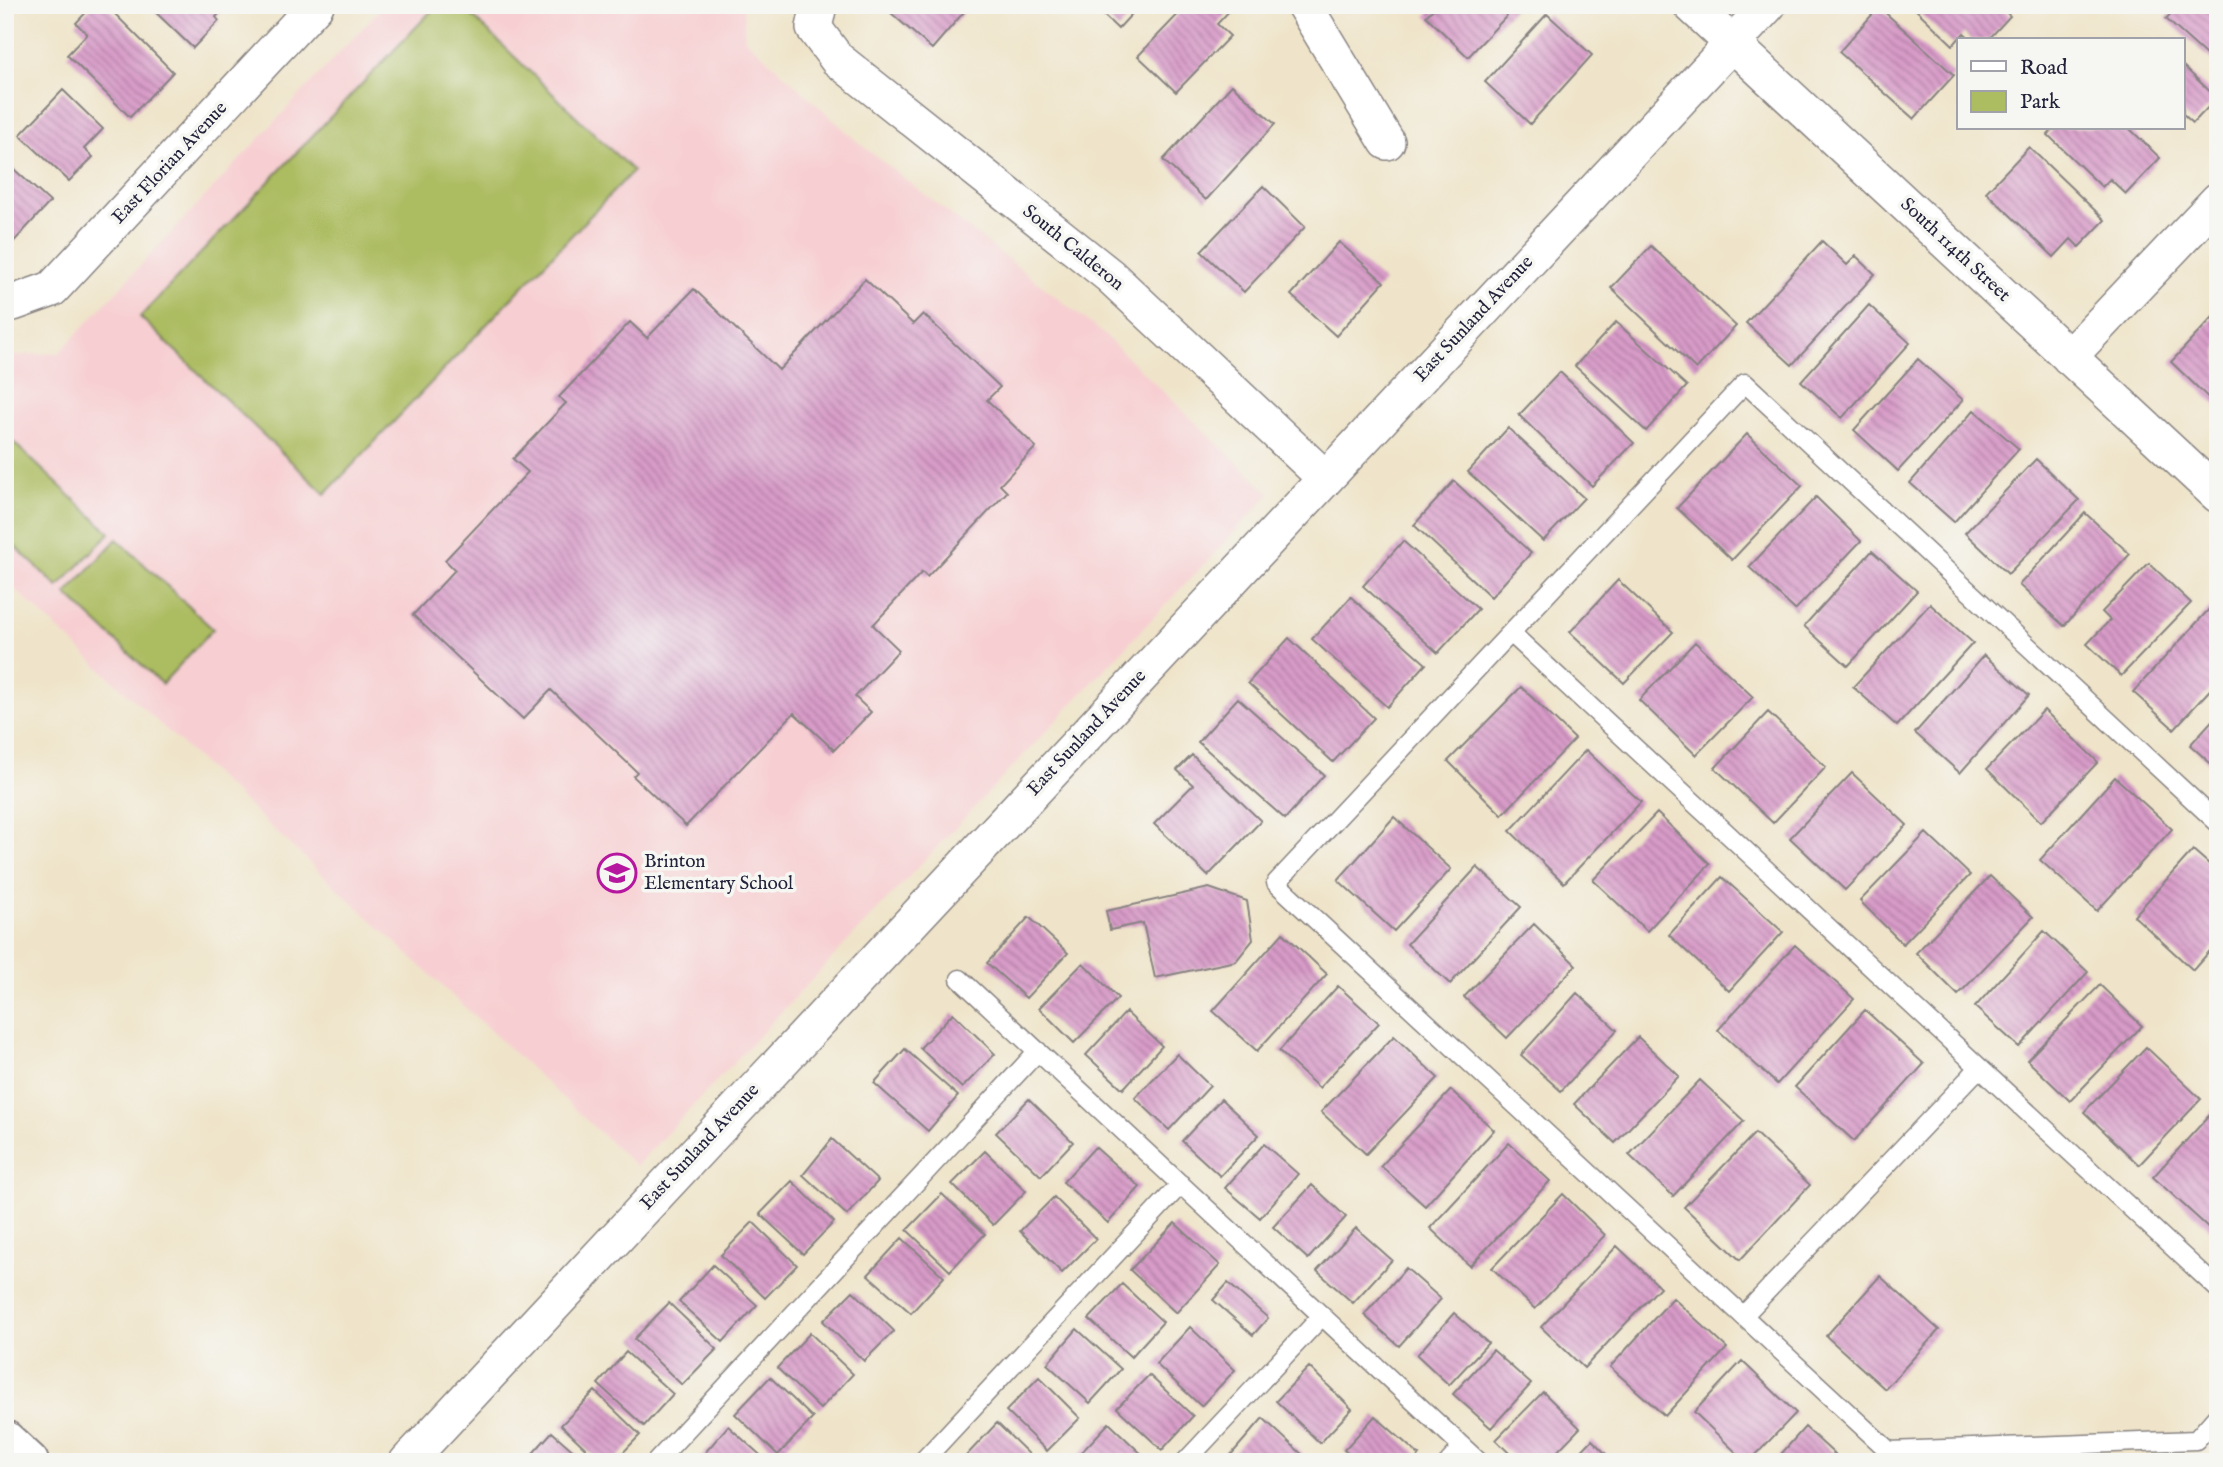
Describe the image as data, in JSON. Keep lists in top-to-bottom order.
{
  "streets": {
    "street": [
      "East Florian Avenue",
      "South Calderon",
      "South 114th Street",
      "East Sunland Avenue"
    ]
  },
  "crossings": [
    ["South Calderon", "East Sunland Avenue"],
    ["South 114th Street", "East Sunland Avenue"]
  ],
  "places": {
    "school or university": ["Brinton Elementary School"]
  },
  "legend": ["Road", "Park"]
}
